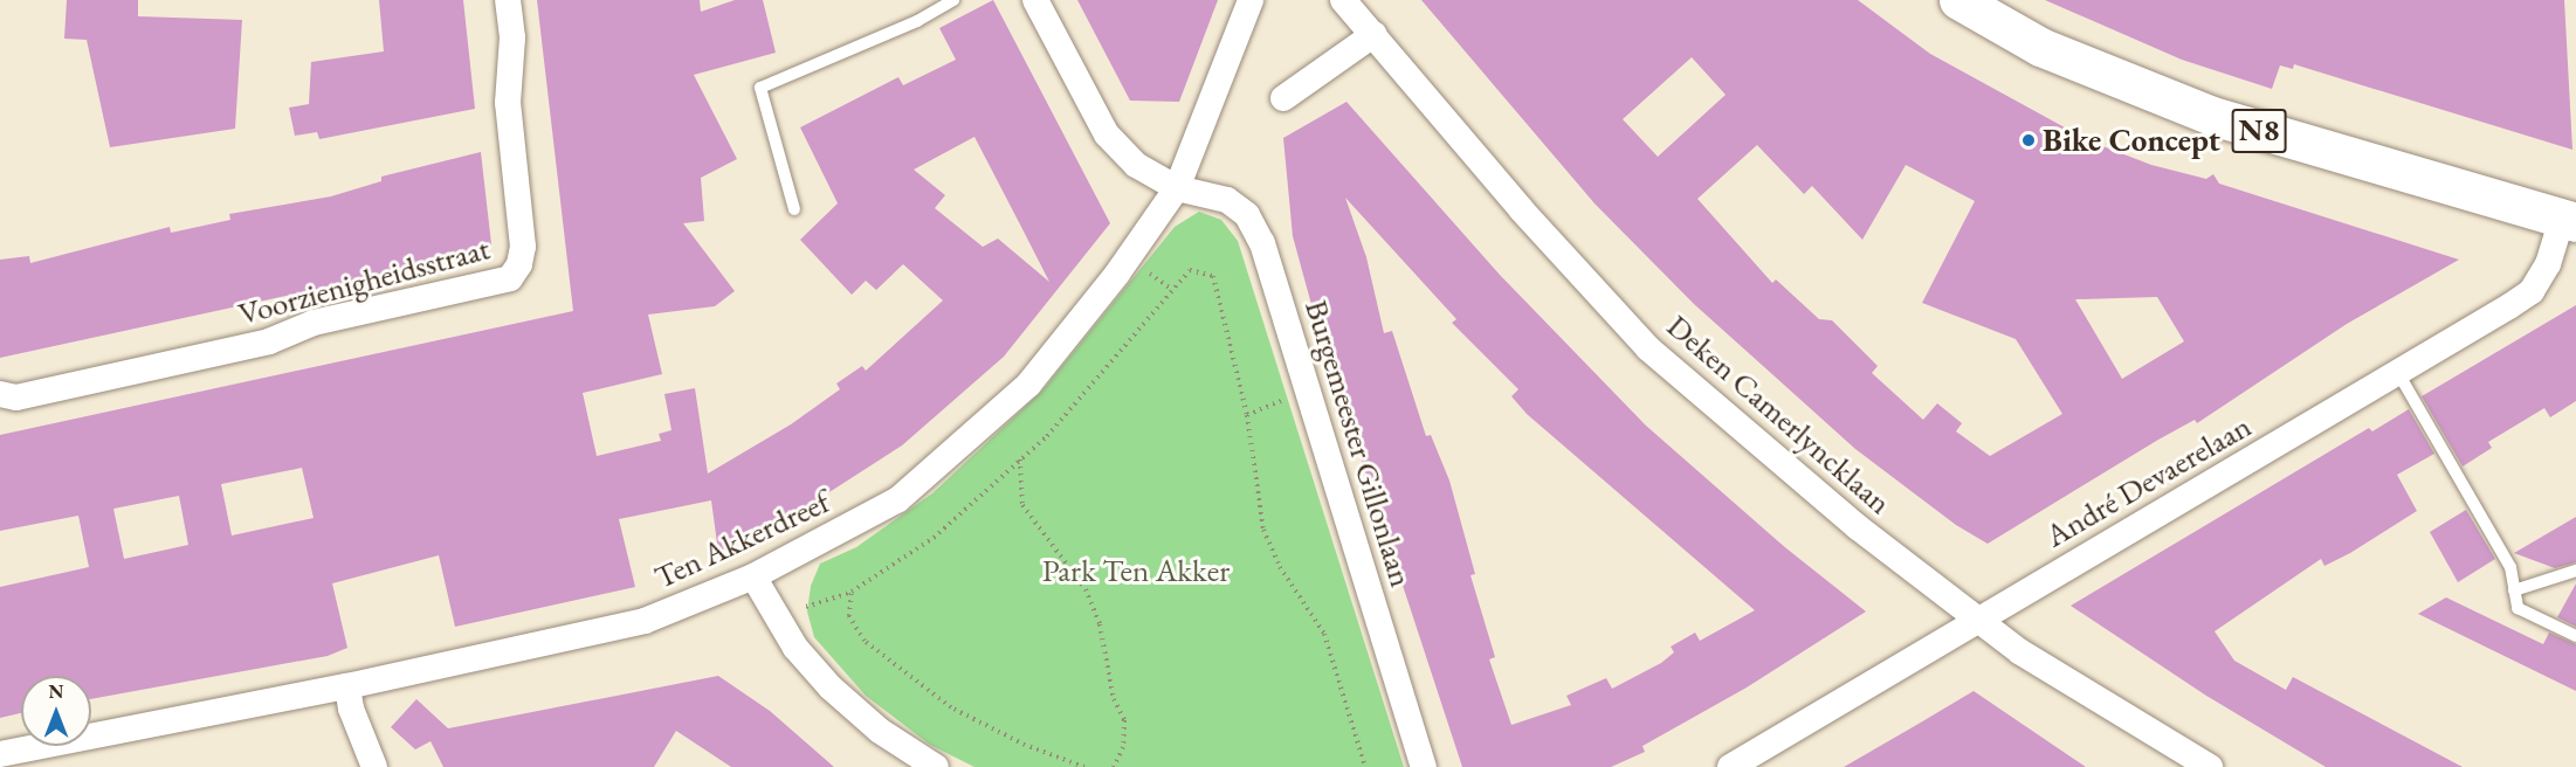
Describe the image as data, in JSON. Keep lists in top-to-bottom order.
{
  "streets": {
    "main road": ["N8"],
    "street": [
      "Voorzienigheidsstraat",
      "Deken Camerlyncklaan",
      "Burgemeester Gillonlaan",
      "André Devaerelaan",
      "Ten Akkerdreef"
    ]
  },
  "crossings": [
    ["N8", "André Devaerelaan"],
    ["Deken Camerlyncklaan", "André Devaerelaan"],
    ["Burgemeester Gillonlaan", "Ten Akkerdreef"]
  ],
  "parks": ["Park Ten Akker"],
  "places": ["Bike Concept"],
  "north": "top"
}
